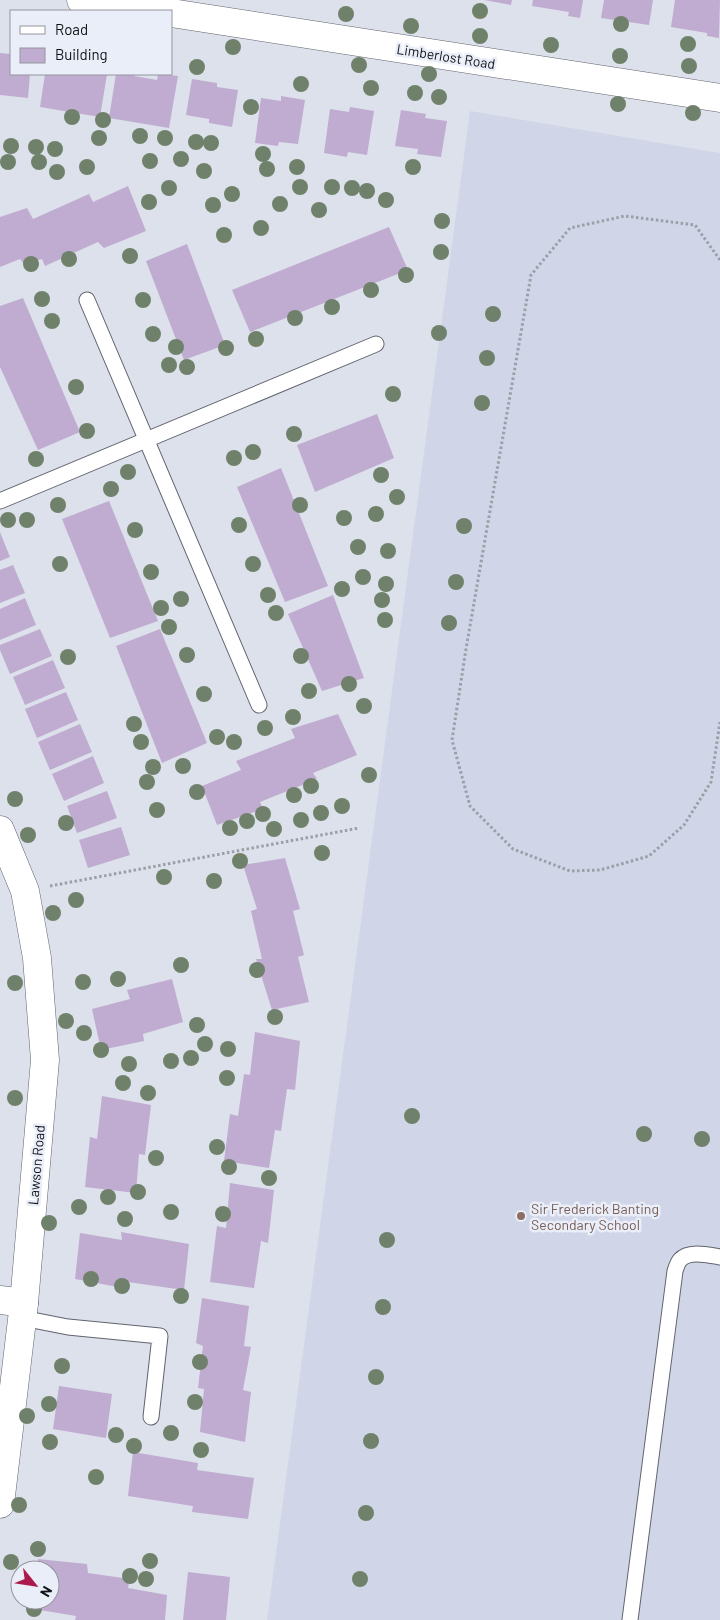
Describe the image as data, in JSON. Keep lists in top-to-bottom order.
{
  "streets": {
    "street": ["Limberlost Road", "Lawson Road"]
  },
  "places": ["Sir Frederick Banting Secondary School"],
  "legend": ["Road", "Building"],
  "north": "bottom right"
}
